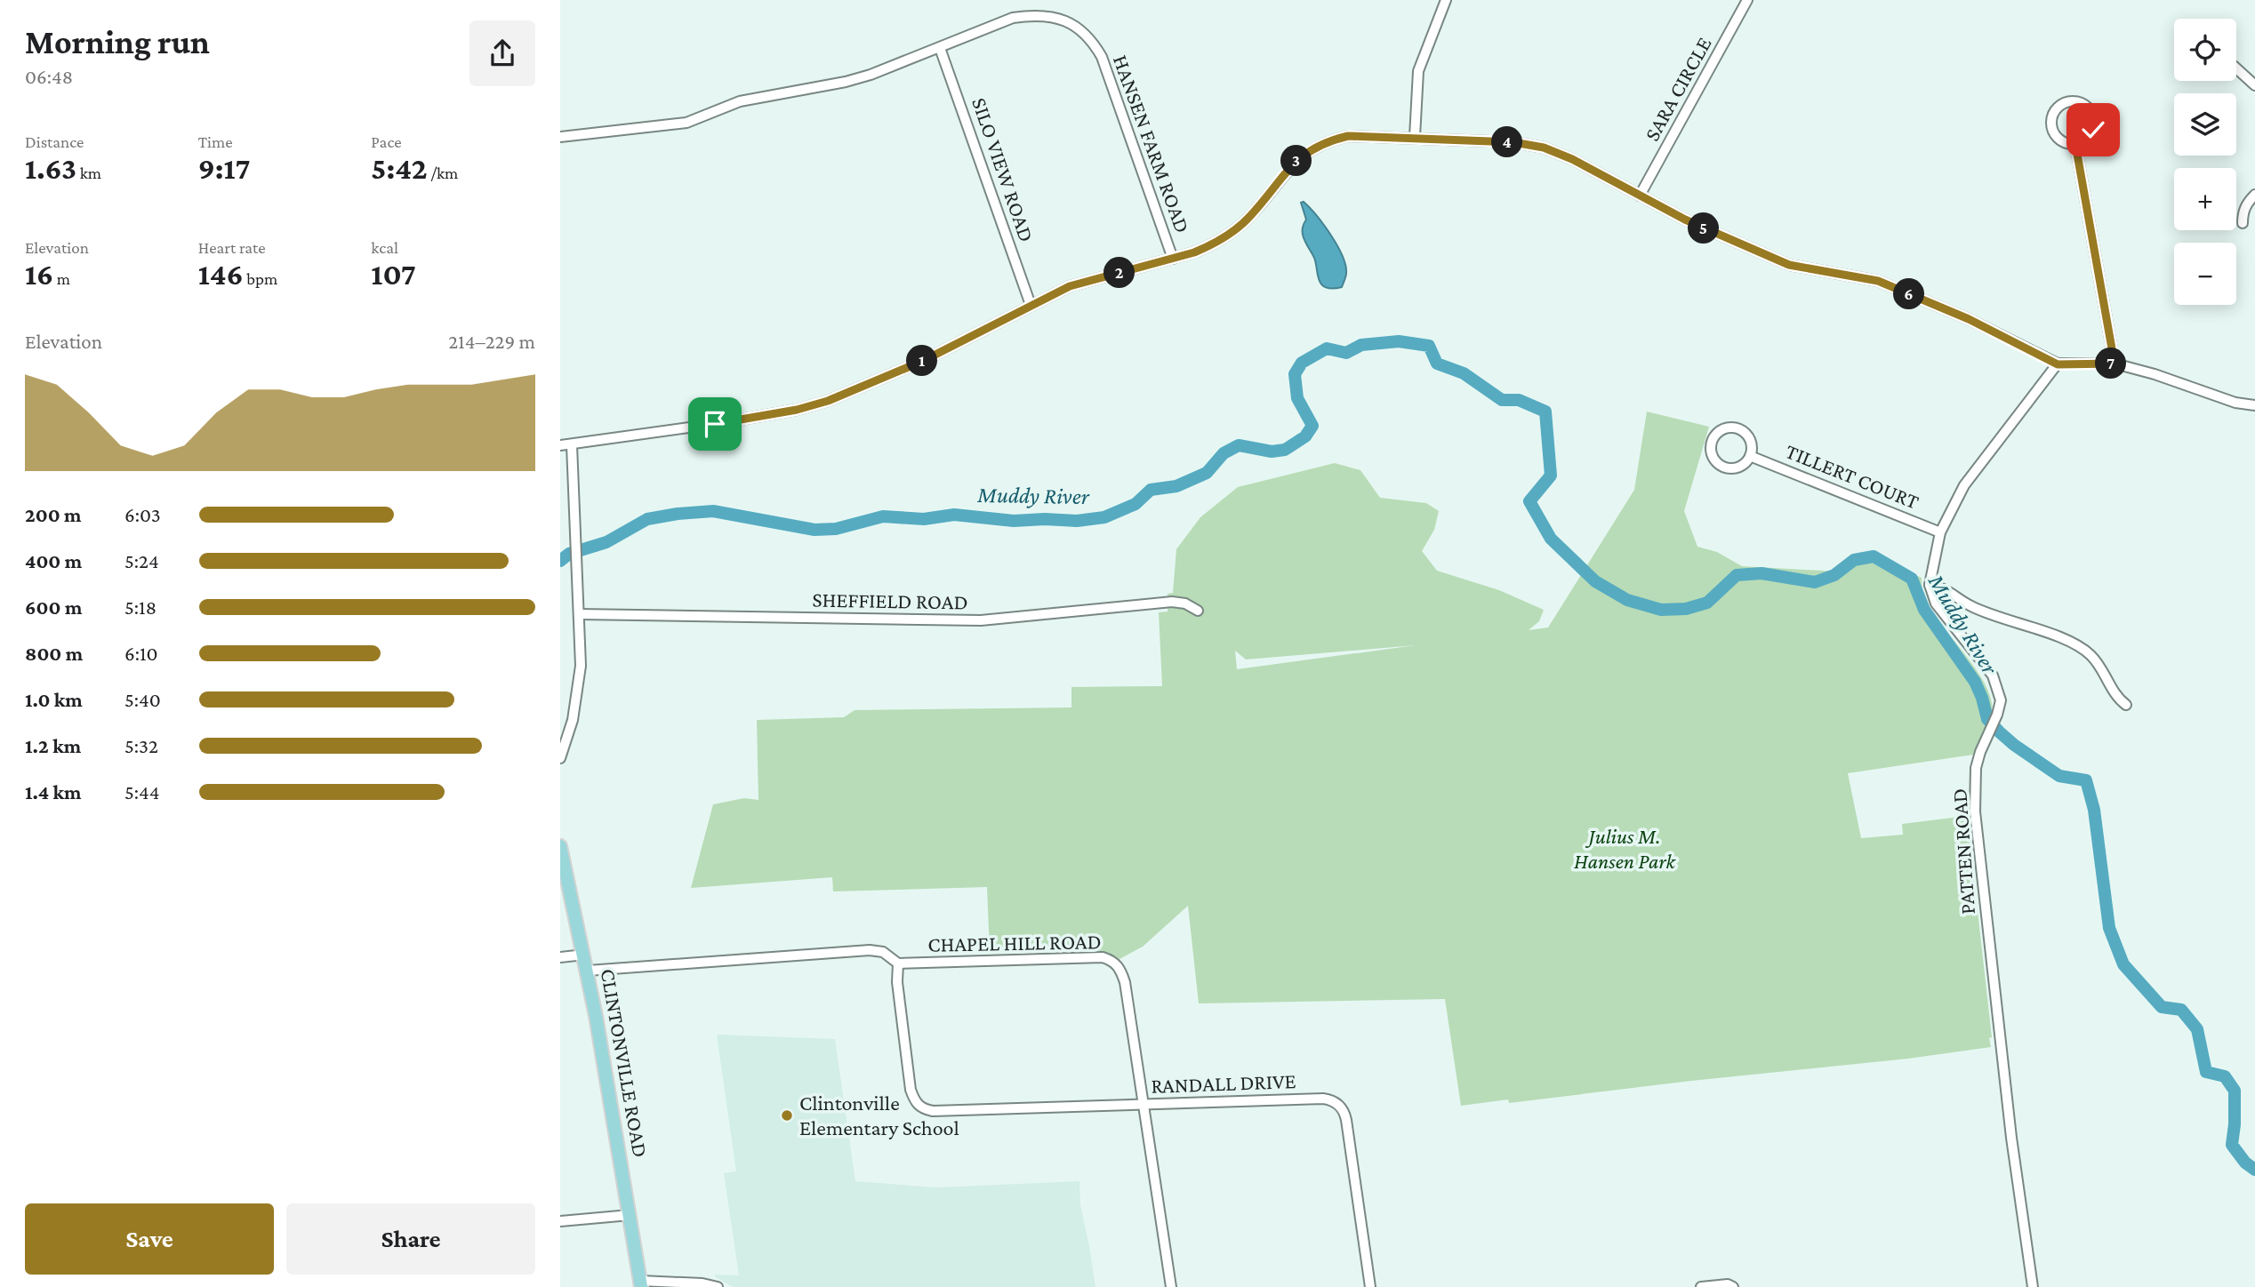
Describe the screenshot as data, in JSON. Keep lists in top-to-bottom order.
{
  "streets": {
    "main road": ["CLINTONVILLE ROAD"],
    "street": [
      "SARA CIRCLE",
      "HANSEN FARM ROAD",
      "SILO VIEW ROAD",
      "TILLERT COURT",
      "SHEFFIELD ROAD",
      "PATTEN ROAD",
      "CHAPEL HILL ROAD",
      "RANDALL DRIVE"
    ]
  },
  "crossings": [
    ["HANSEN FARM ROAD", "SILO VIEW ROAD"],
    ["CHAPEL HILL ROAD", "CLINTONVILLE ROAD"],
    ["CHAPEL HILL ROAD", "RANDALL DRIVE"]
  ],
  "water": ["Muddy River"],
  "parks": ["Julius M. Hansen Park"],
  "places": ["Clintonville Elementary School"],
  "page": {
    "heading": ["Morning run", "06:48"],
    "map_buttons": ["+", "−"],
    "stats": [
      ["Distance", "1.63 km"],
      ["Time", "9:17"],
      ["Pace", "5:42 /km"],
      ["Elevation", "16 m"],
      ["Heart rate", "146 bpm"],
      ["kcal", "107"]
    ],
    "pins": [
      "4",
      "3",
      "5",
      "2",
      "6",
      "1",
      "7"
    ],
    "chart": ["Elevation", "214–229 m"],
    "list": [
      {
        "name": "200 m",
        "note": "6:03"
      },
      {
        "name": "400 m",
        "note": "5:24"
      },
      {
        "name": "600 m",
        "note": "5:18"
      },
      {
        "name": "800 m",
        "note": "6:10"
      },
      {
        "name": "1.0 km",
        "note": "5:40"
      },
      {
        "name": "1.2 km",
        "note": "5:32"
      },
      {
        "name": "1.4 km",
        "note": "5:44"
      }
    ],
    "buttons": ["Save", "Share"]
  }
}
